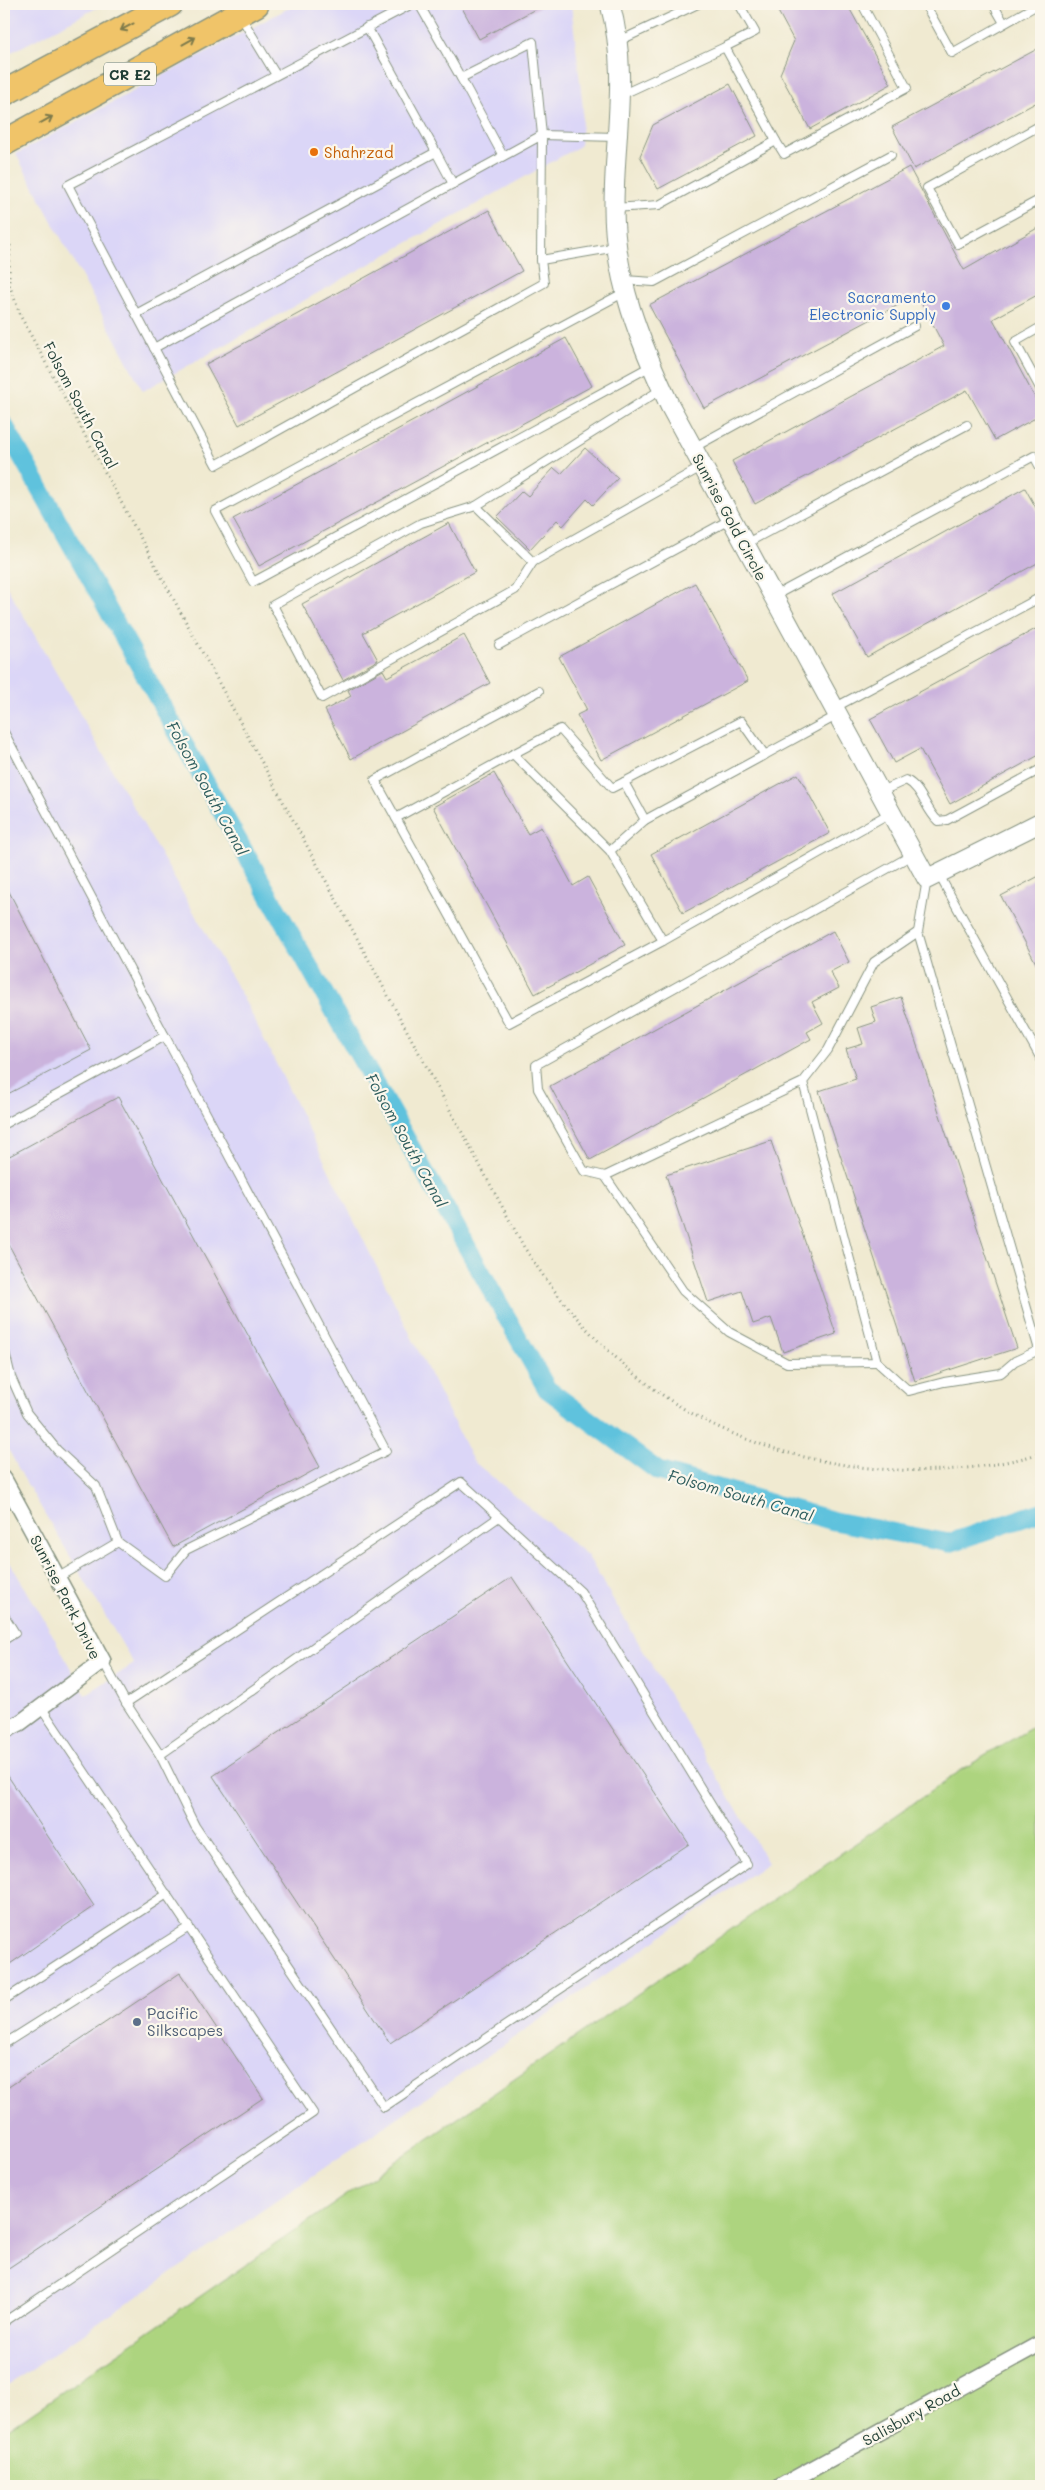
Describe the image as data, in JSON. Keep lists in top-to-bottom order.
{
  "streets": {
    "main road": ["CR E2"],
    "street": ["Sunrise Gold Circle", "Sunrise Park Drive", "Salisbury Road"],
    "path": ["Folsom South Canal"]
  },
  "water": ["Folsom South Canal"],
  "places": ["Shahrzad", "Sacramento Electronic Supply", "Pacific Silkscapes"]
}
